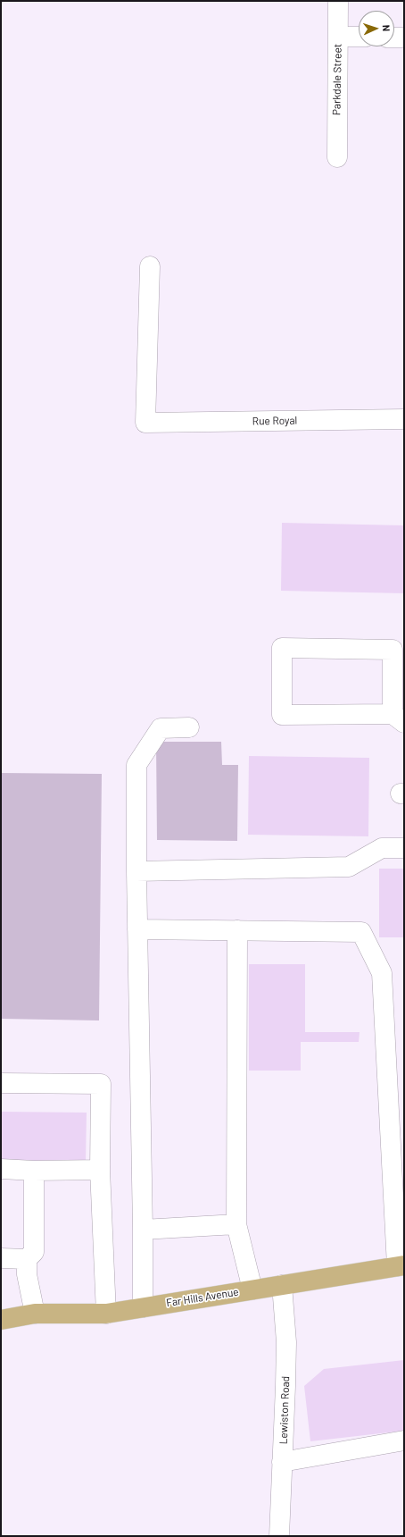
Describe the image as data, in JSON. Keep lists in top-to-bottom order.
{
  "streets": {
    "main road": ["Far Hills Avenue"],
    "street": ["Parkdale Street", "Rue Royal", "Lewiston Road"]
  },
  "crossings": [
    ["Far Hills Avenue", "Lewiston Road"]
  ],
  "north": "right"
}
